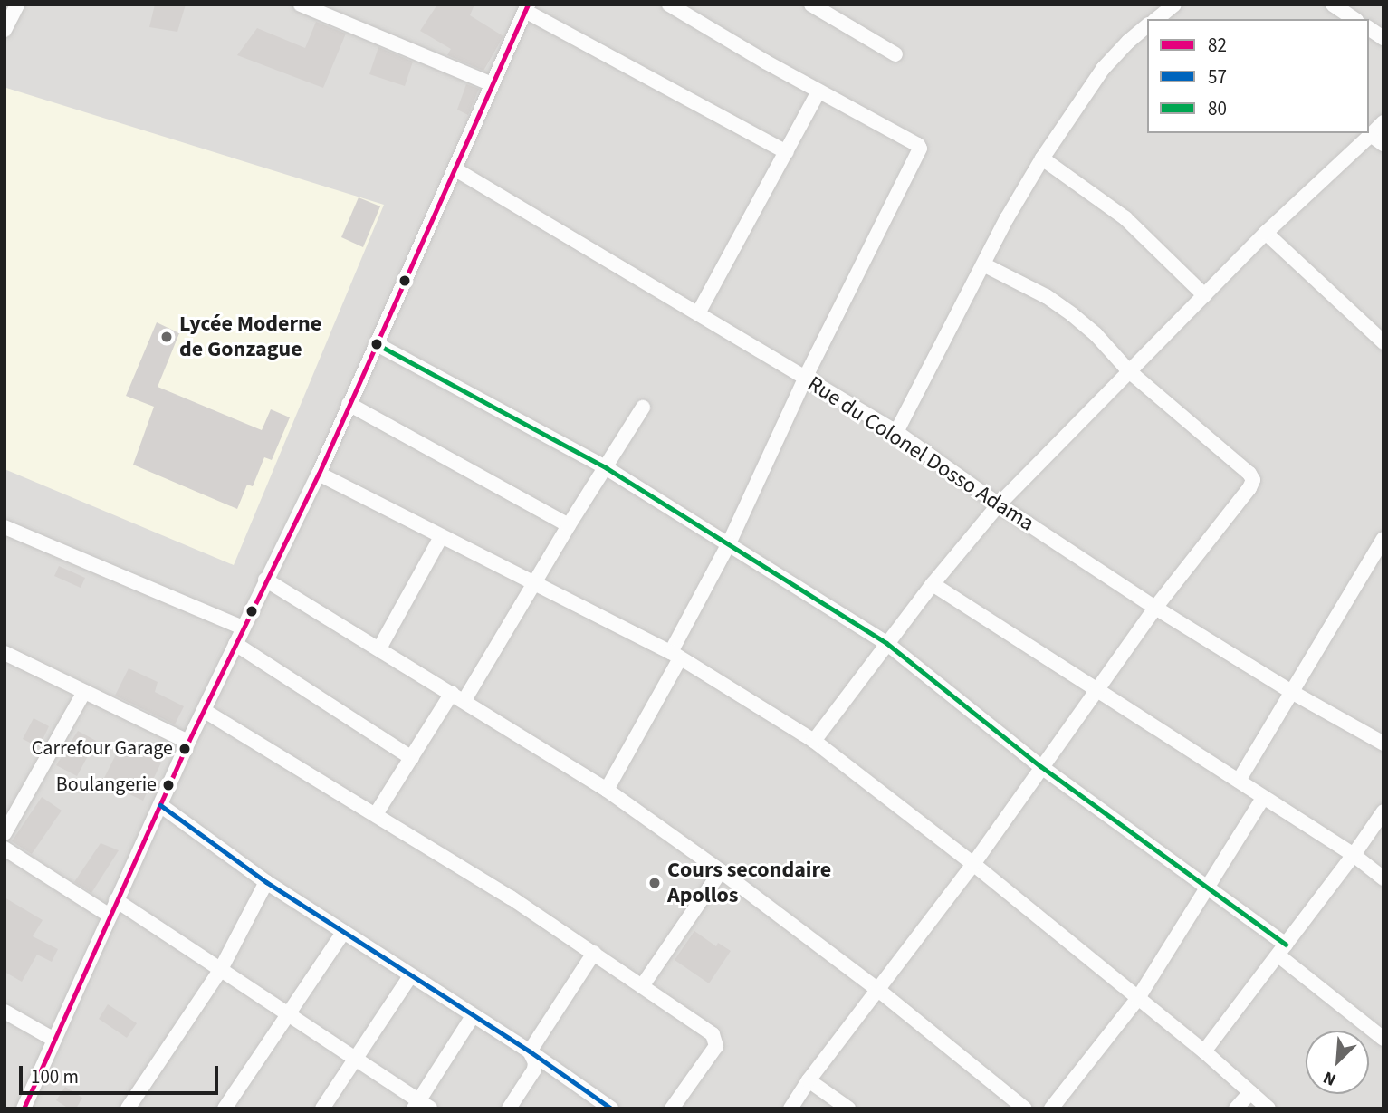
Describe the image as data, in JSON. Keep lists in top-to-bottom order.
{
  "streets": {
    "street": ["Rue du Colonel Dosso Adama"]
  },
  "places": [
    "Lycée Moderne de Gonzague",
    "Carrefour Garage",
    "Boulangerie",
    "Cours secondaire Apollos"
  ],
  "lines": ["transit line 82", "transit line 80", "transit line 57"],
  "legend": ["82", "57", "80"],
  "scale_bar": "100 m",
  "north": "bottom left"
}
